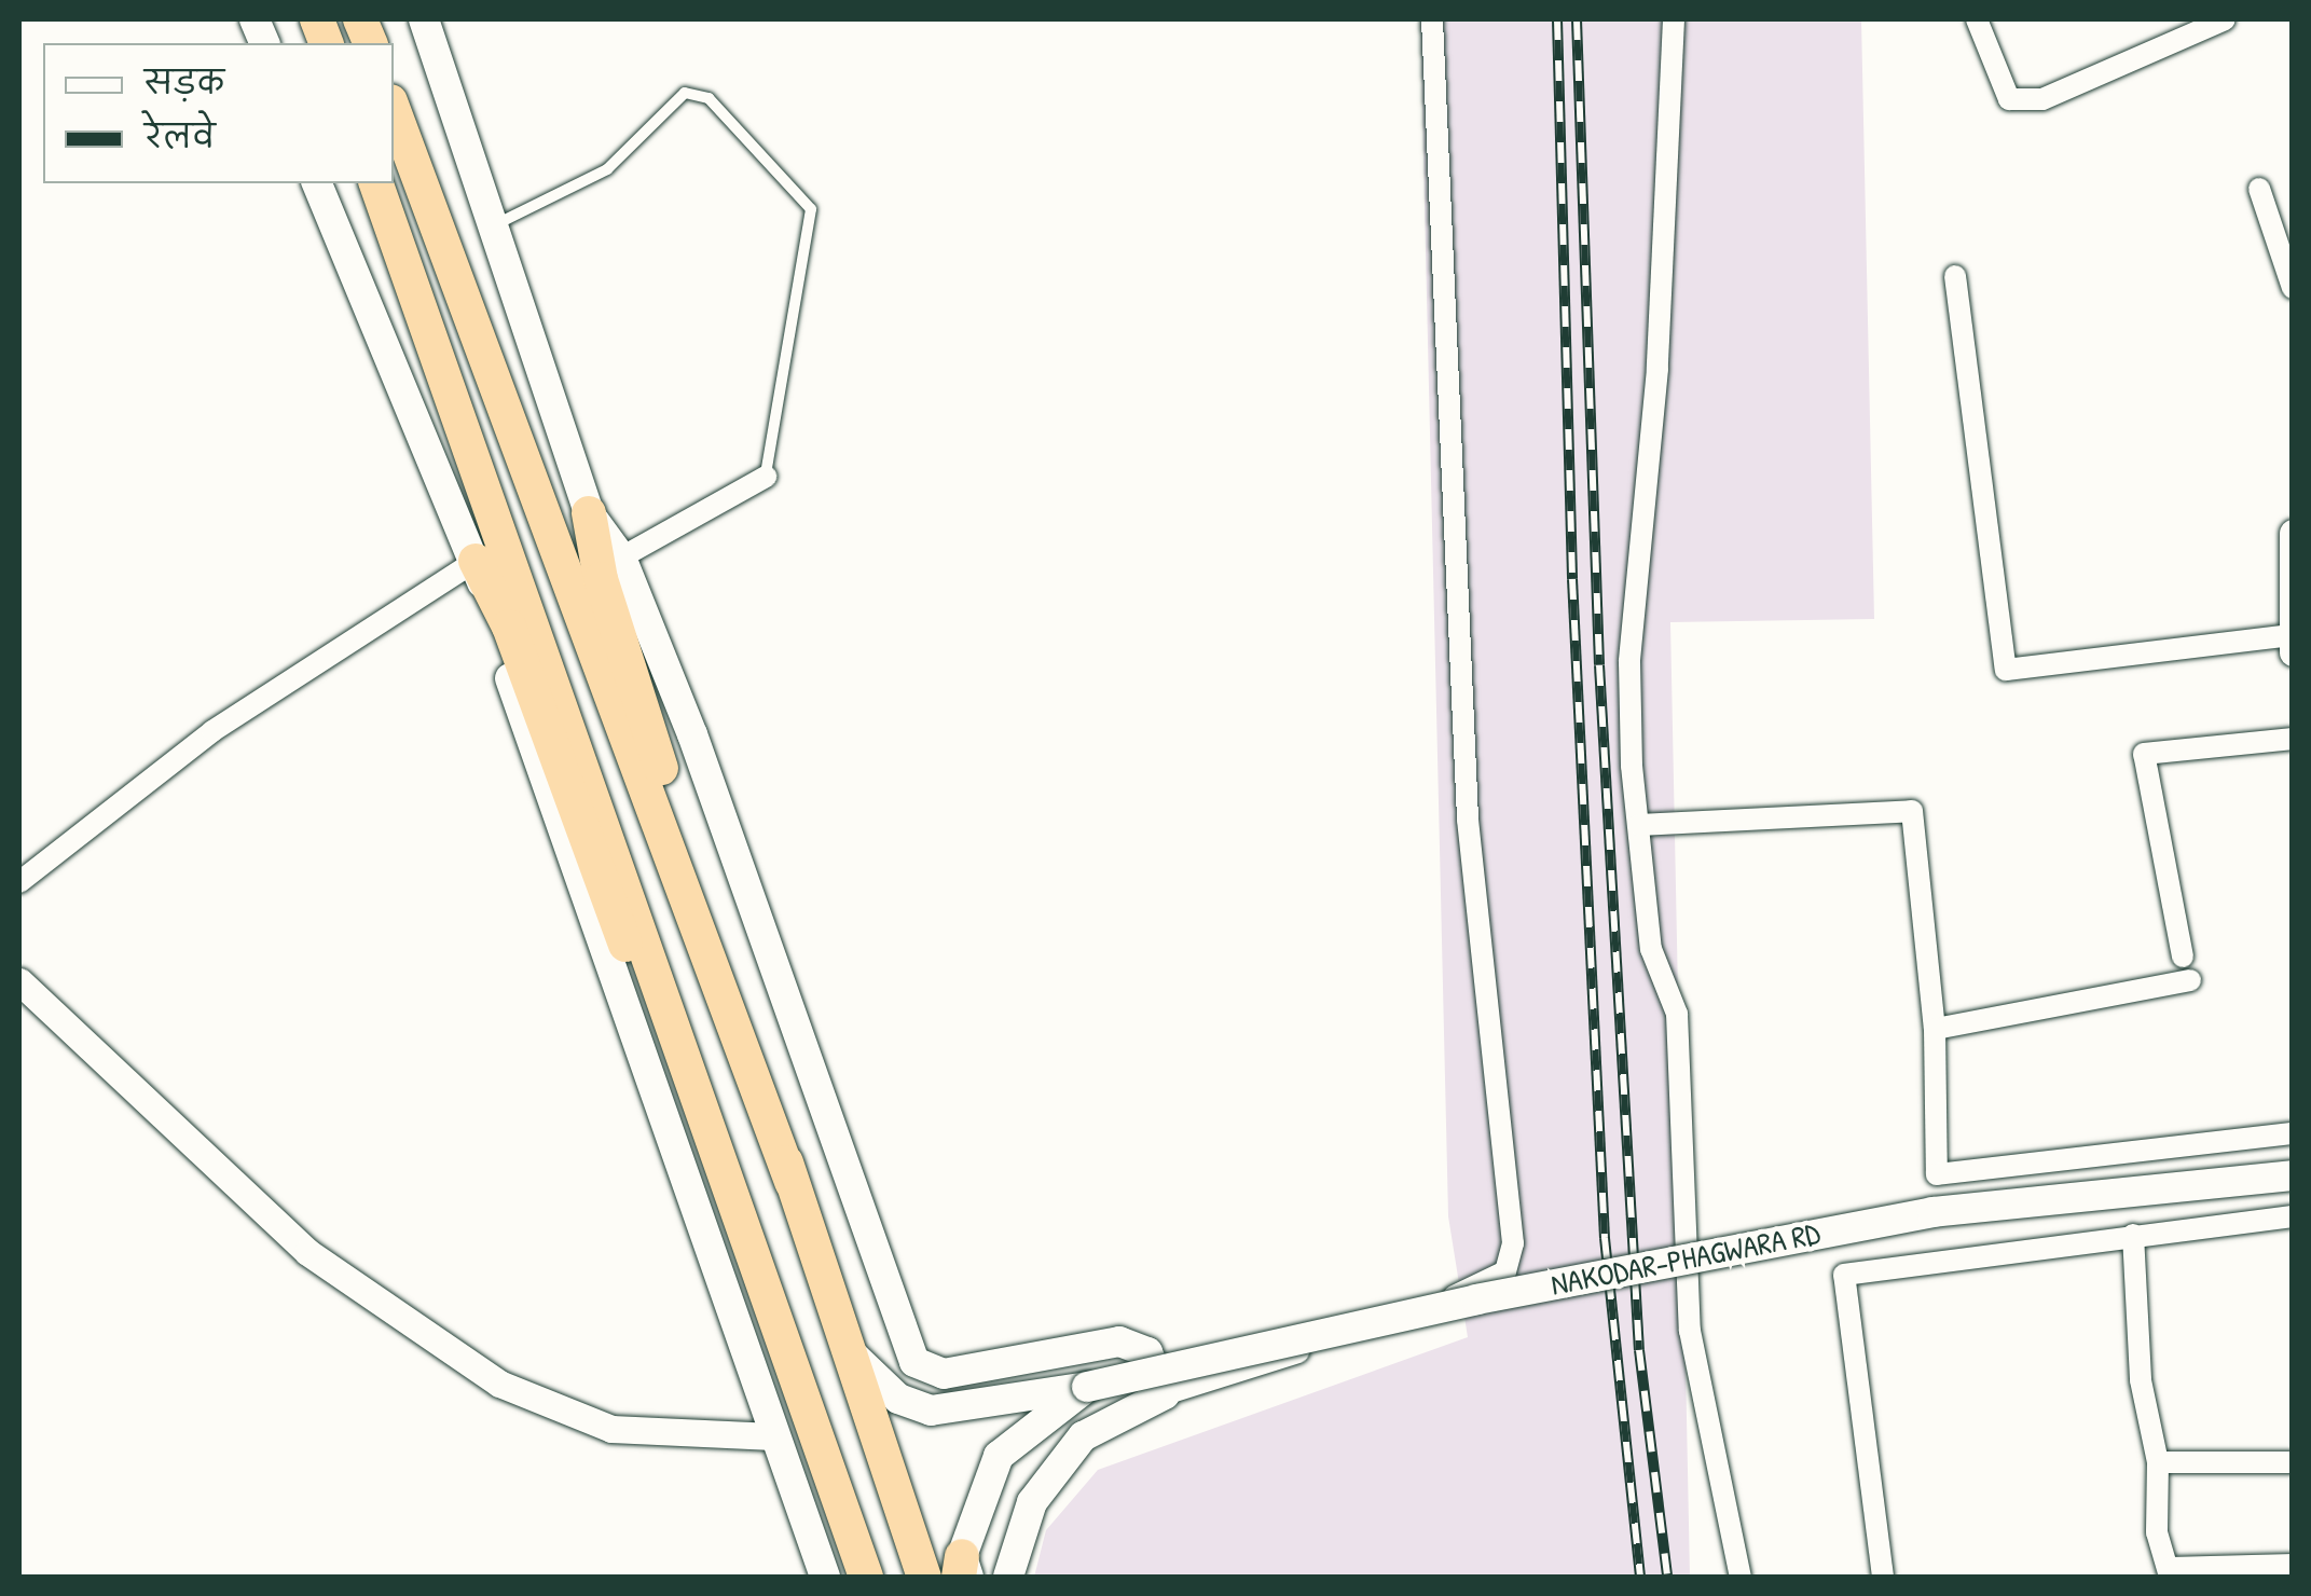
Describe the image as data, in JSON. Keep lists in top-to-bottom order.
{
  "streets": {
    "main road": ["NAKODAR-PHAGWARA RD"]
  },
  "legend": ["सड़क", "रेलवे"]
}
